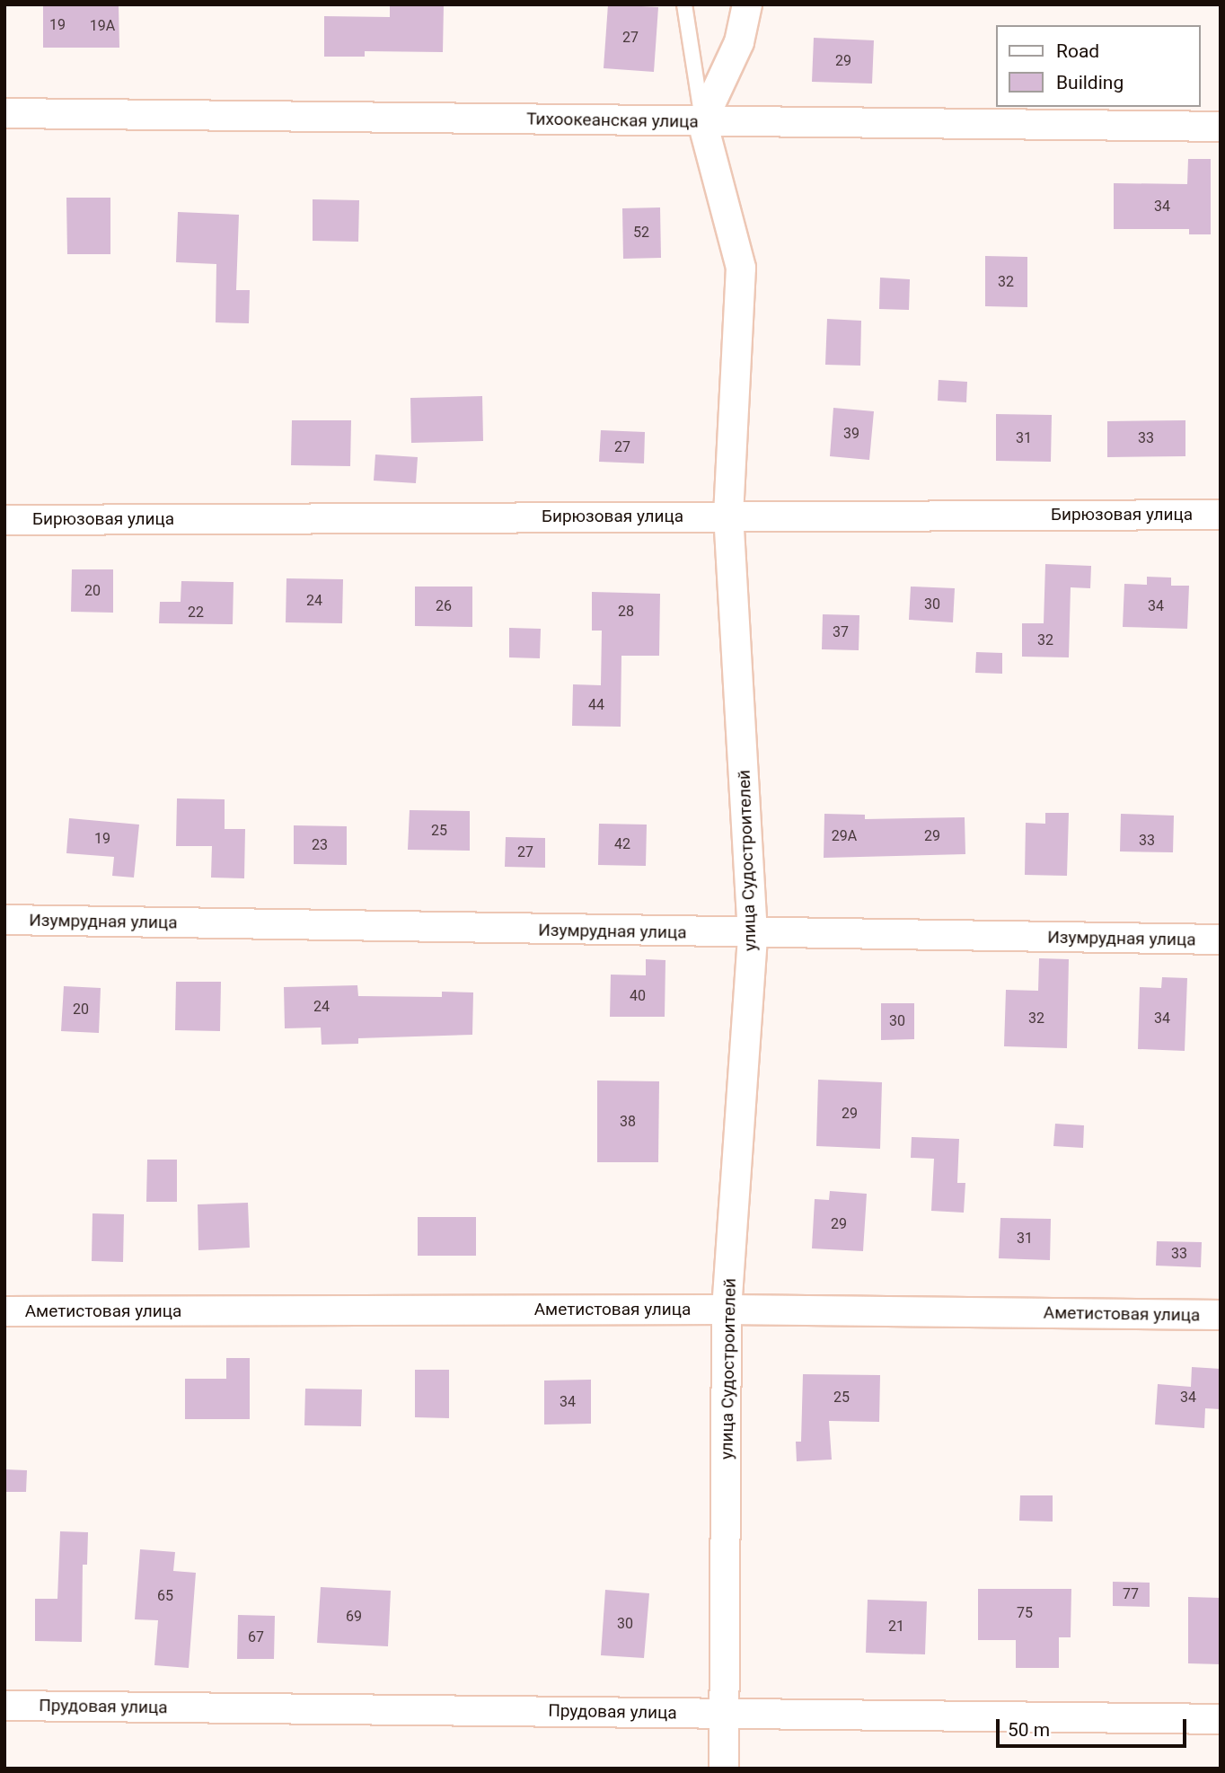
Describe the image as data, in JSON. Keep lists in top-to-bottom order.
{
  "streets": {
    "street": [
      "Тихоокеанская улица",
      "Бирюзовая улица",
      "улица Судостроителей",
      "Изумрудная улица",
      "Аметистовая улица",
      "Прудовая улица"
    ]
  },
  "crossings": [
    ["Тихоокеанская улица", "улица Судостроителей"],
    ["Бирюзовая улица", "улица Судостроителей"],
    ["улица Судостроителей", "Изумрудная улица"],
    ["улица Судостроителей", "Аметистовая улица"],
    ["улица Судостроителей", "Прудовая улица"]
  ],
  "house_numbers": [
    "19",
    "19А",
    "27",
    "29",
    "34",
    "52",
    "32",
    "39",
    "31",
    "33",
    "27",
    "20",
    "24",
    "30",
    "26",
    "34",
    "28",
    "22",
    "37",
    "32",
    "44",
    "25",
    "29А",
    "29",
    "19",
    "33",
    "42",
    "23",
    "27",
    "40",
    "24",
    "20",
    "32",
    "34",
    "30",
    "29",
    "38",
    "29",
    "31",
    "33",
    "25",
    "34",
    "34",
    "77",
    "65",
    "75",
    "69",
    "30",
    "21",
    "67"
  ],
  "legend": ["Road", "Building"],
  "scale_bar": "50 m"
}
